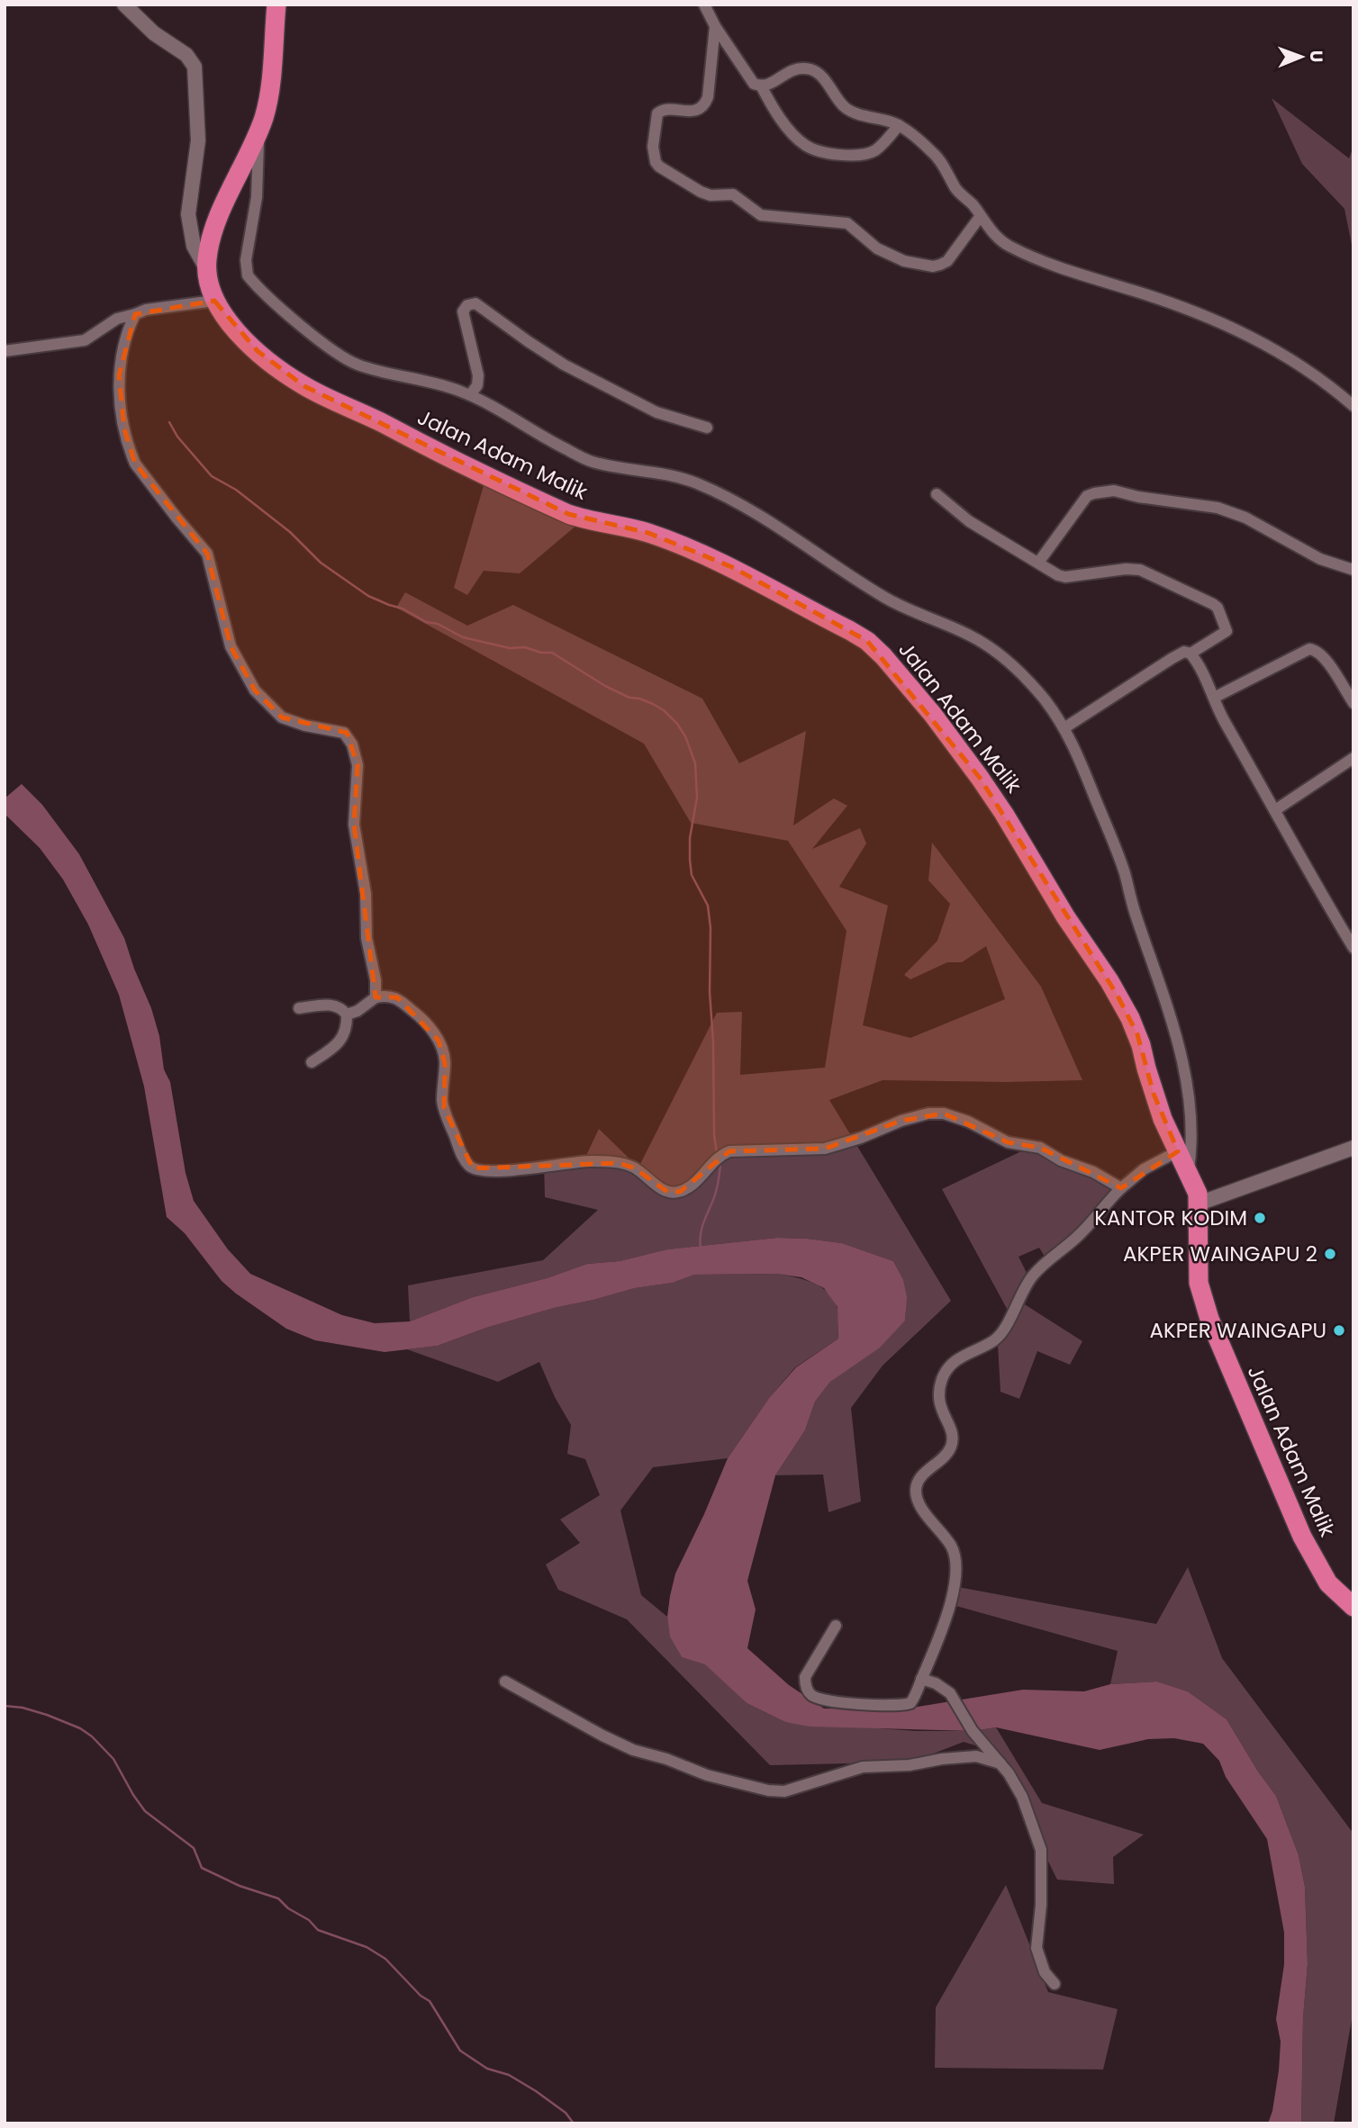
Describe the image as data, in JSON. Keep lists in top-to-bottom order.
{
  "streets": {
    "highway": ["Jalan Adam Malik"]
  },
  "places": ["KANTOR KODIM", "AKPER WAINGAPU 2", "AKPER WAINGAPU"],
  "north": "right"
}
